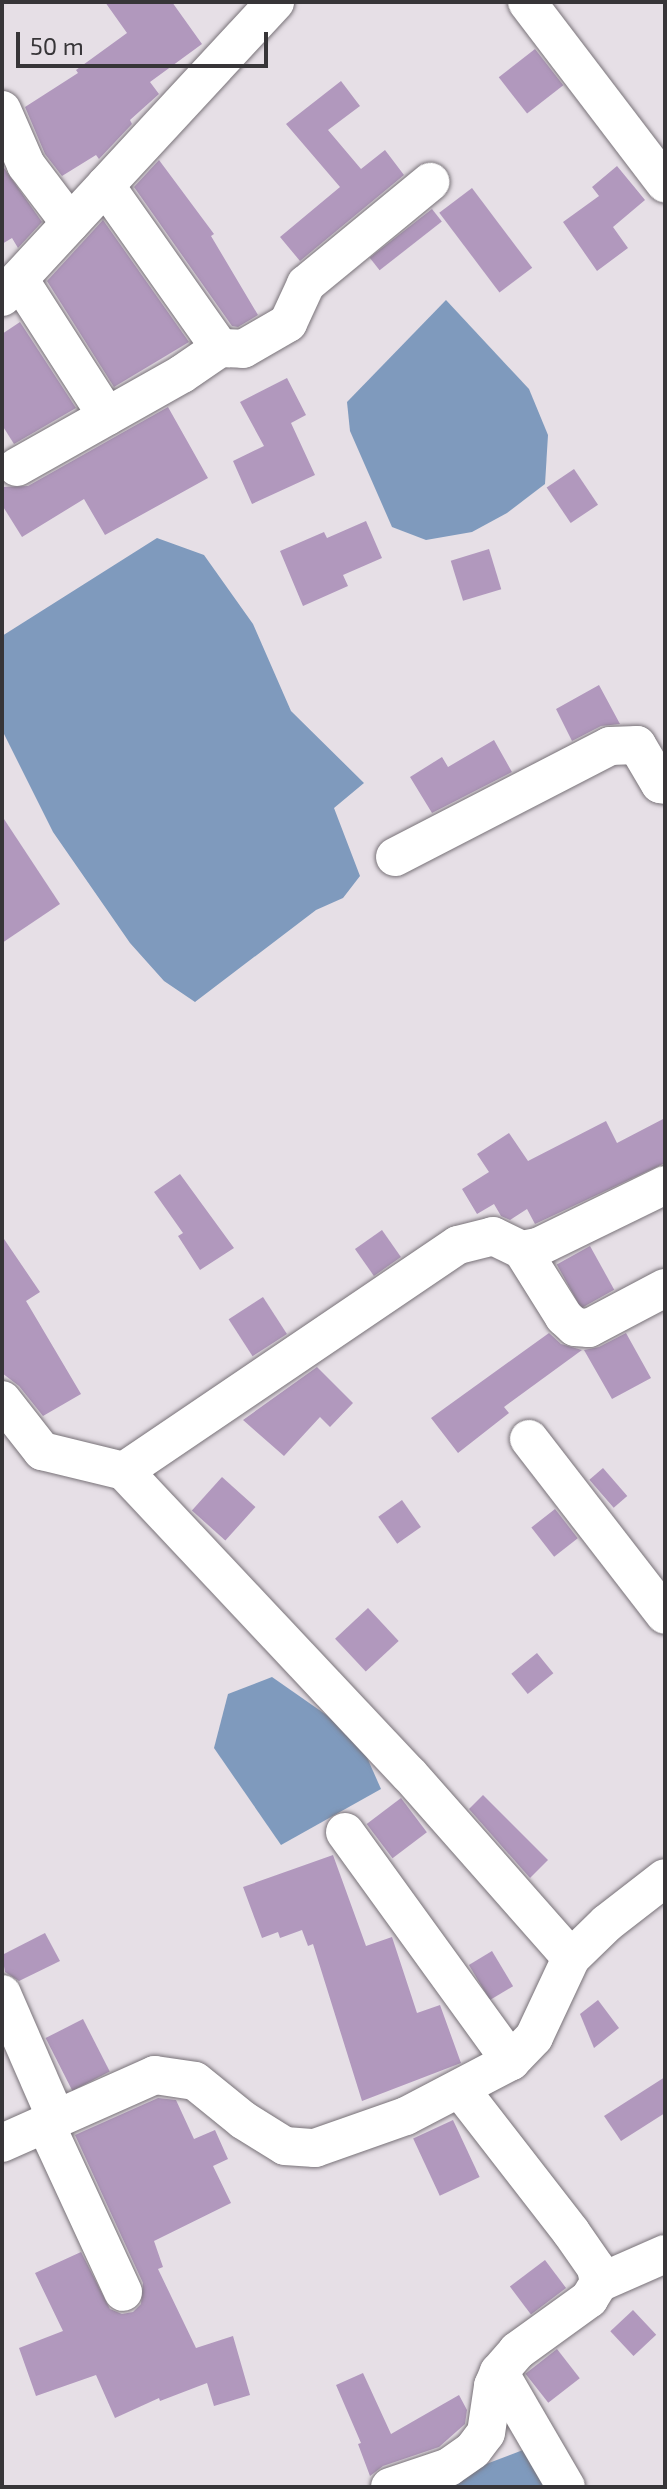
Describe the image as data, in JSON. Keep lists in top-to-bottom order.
{
  "scale_bar": "50 m"
}
